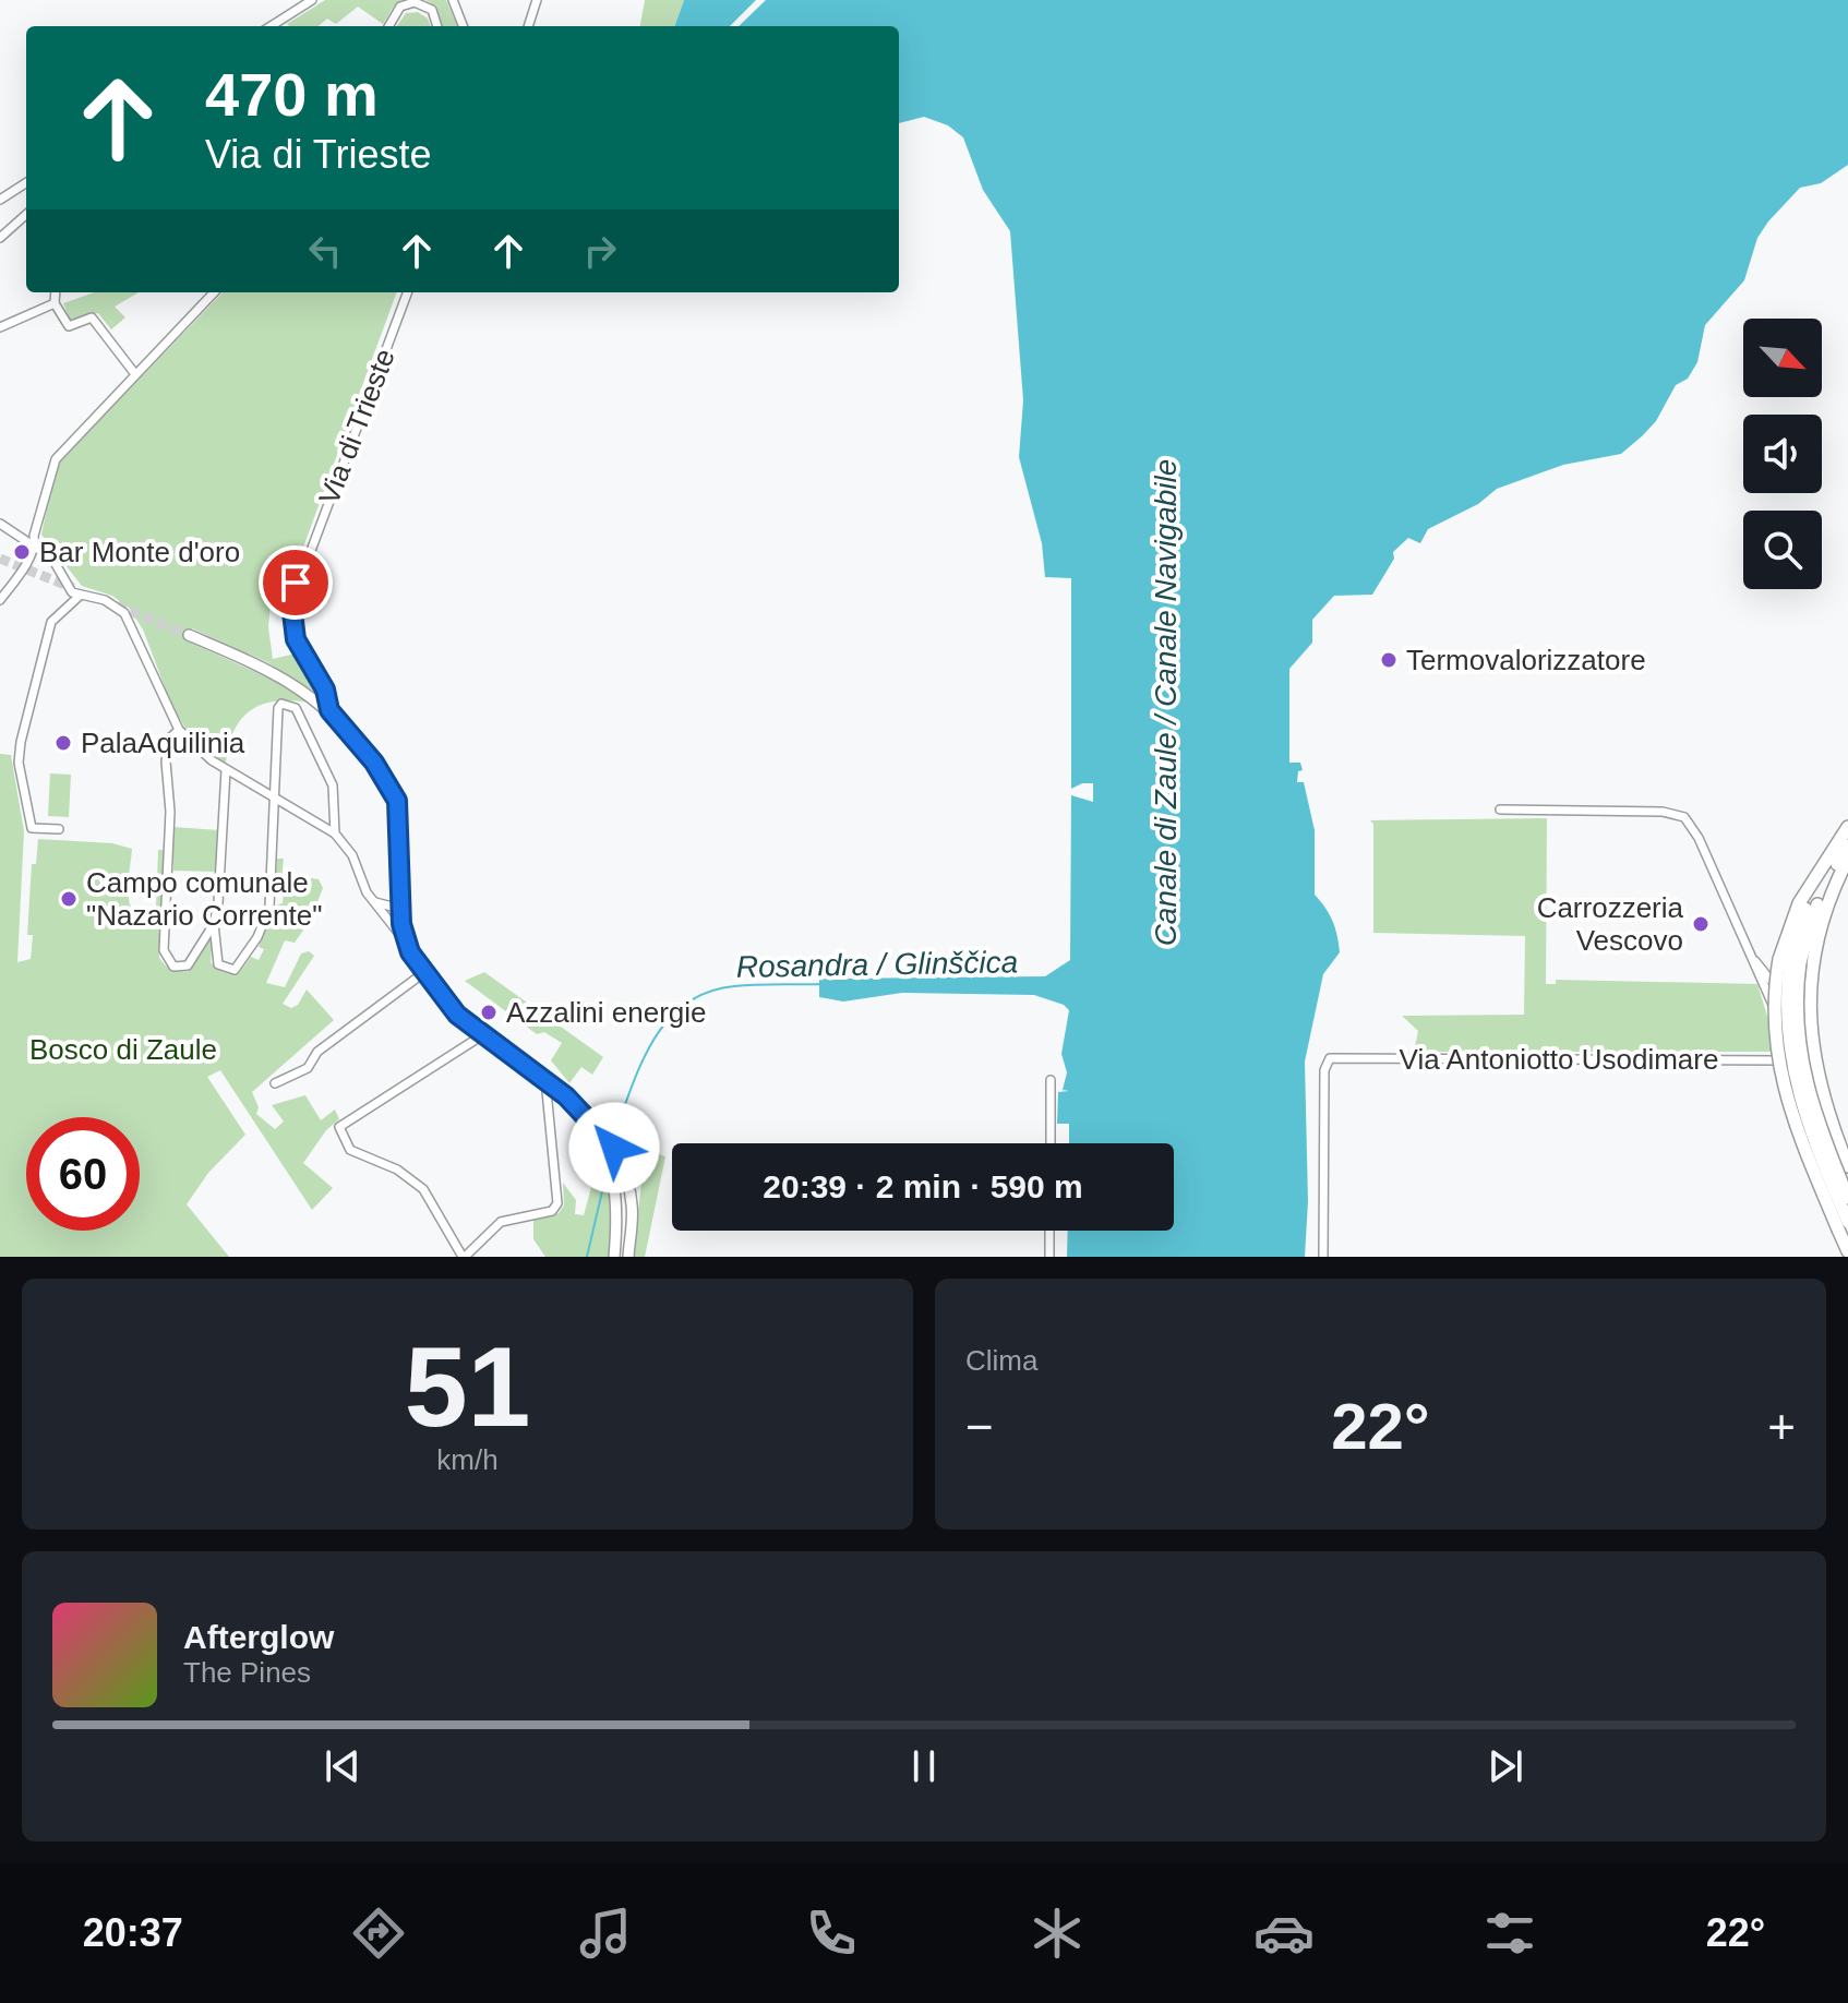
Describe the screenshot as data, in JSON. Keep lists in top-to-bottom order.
{
  "streets": {
    "street": ["Via di Trieste", "Via Antoniotto Usodimare"]
  },
  "water": ["Canale di Zaule / Canale Navigabile", "Rosandra / Glinščica"],
  "parks": ["Bosco di Zaule"],
  "places": [
    "Bar Monte d'oro",
    "Termovalorizzatore",
    "PalaAquilinia",
    "Campo comunale \"Nazario Corrente\"",
    "Carrozzeria Vescovo",
    "Azzalini energie"
  ],
  "north": "bottom right",
  "page": {
    "turn": ["470 m", "Via di Trieste"],
    "limit": "60",
    "trip": "20:39 · 2 min · 590 m",
    "tile": [
      ["51", "km/h"],
      "Clima"
    ],
    "heat": ["−", "22°", "+"],
    "song": ["Afterglow", "The Pines"],
    "tabs": ["20:37", "22°"]
  }
}
